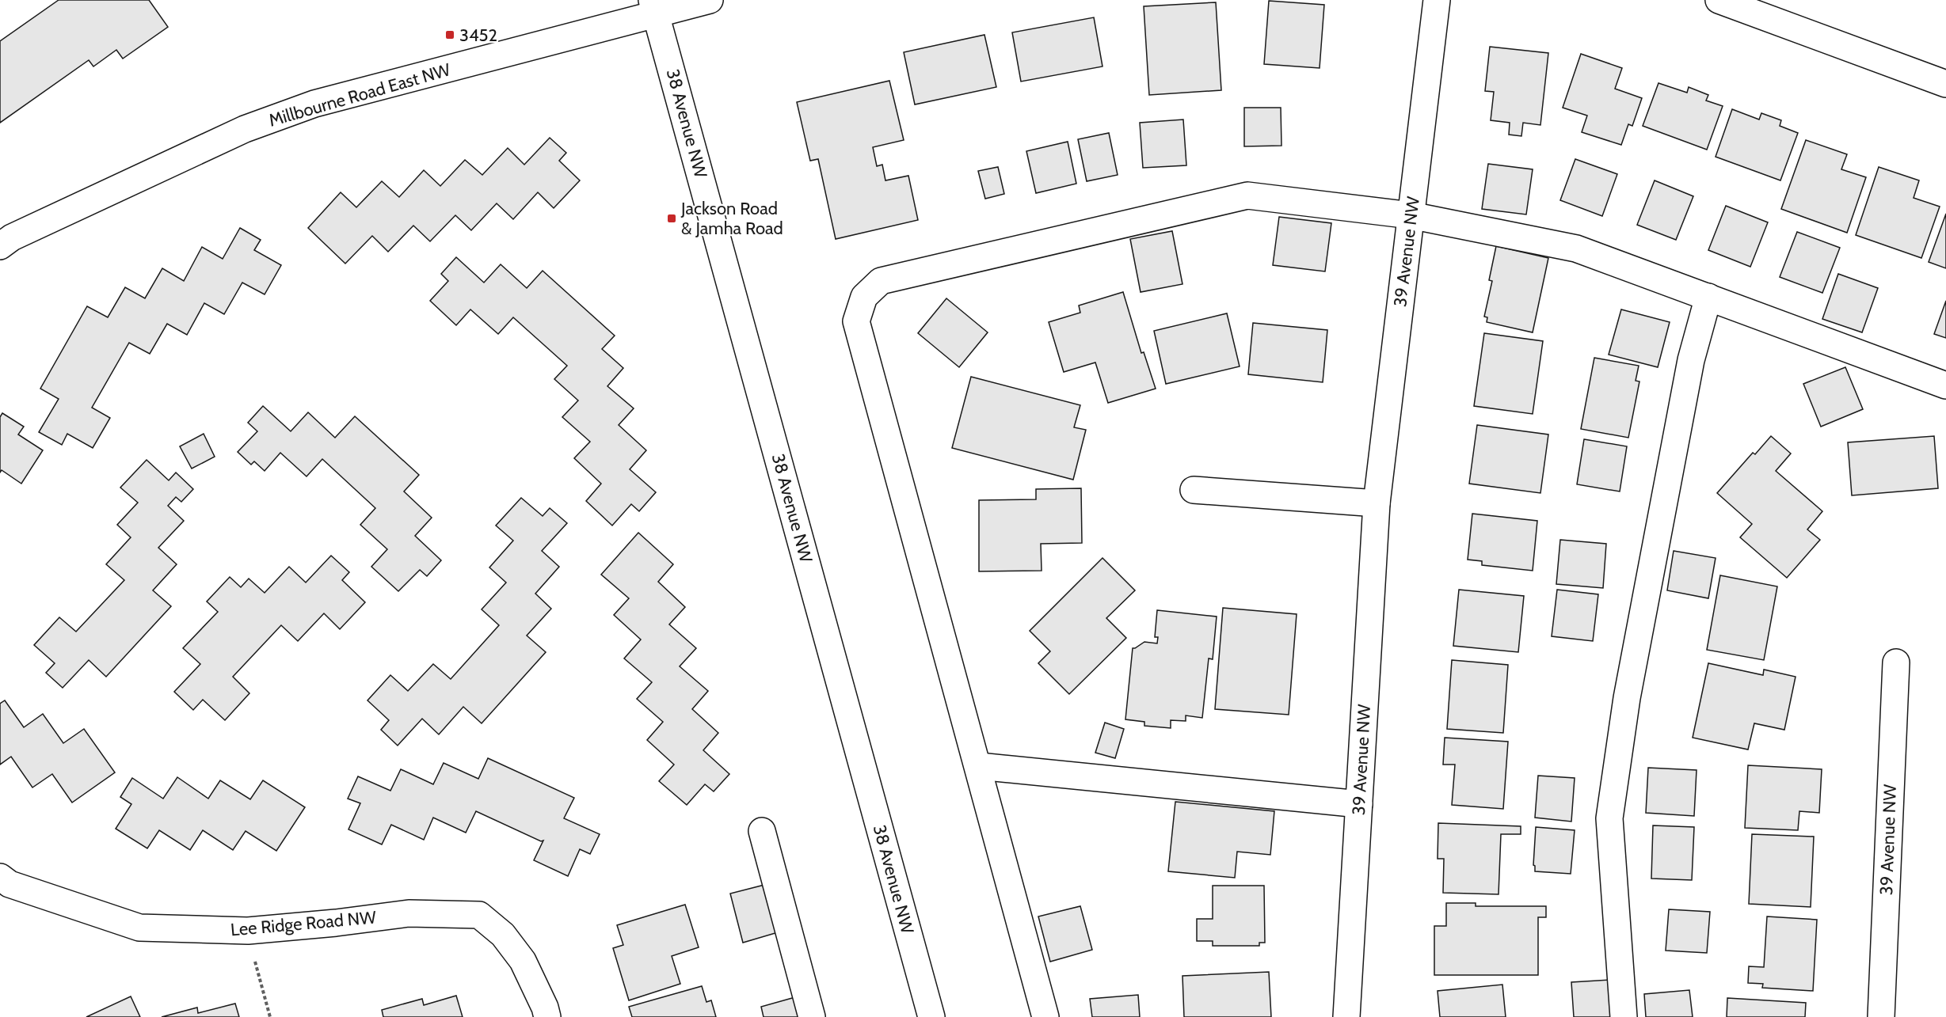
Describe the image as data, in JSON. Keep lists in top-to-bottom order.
{
  "streets": {
    "street": [
      "Millbourne Road East NW",
      "38 Avenue NW",
      "39 Avenue NW",
      "Lee Ridge Road NW"
    ]
  },
  "crossings": [
    ["Millbourne Road East NW", "38 Avenue NW"]
  ],
  "places": {
    "transit": ["3452", "Jackson Road & Jamha Road"]
  }
}
